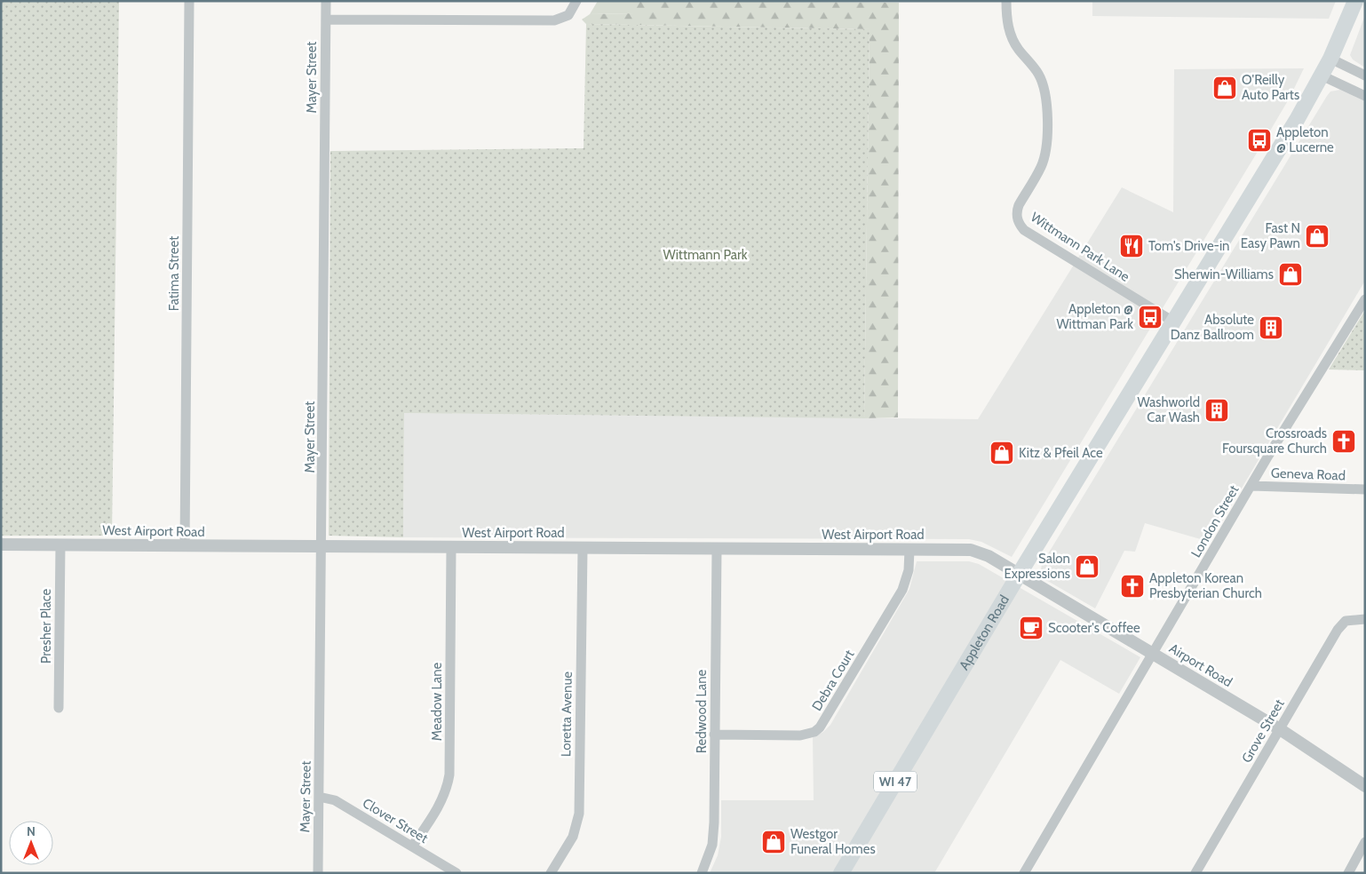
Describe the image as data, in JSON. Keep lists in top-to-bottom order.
{
  "streets": {
    "main road": ["Appleton Road", "WI 47"],
    "street": [
      "Mayer Street",
      "Wittmann Park Lane",
      "Fatima Street",
      "Geneva Road",
      "London Street",
      "West Airport Road",
      "Presher Place",
      "Airport Road",
      "Debra Court",
      "Meadow Lane",
      "Redwood Lane",
      "Loretta Avenue",
      "Grove Street",
      "Clover Street"
    ]
  },
  "crossings": [
    ["Mayer Street", "West Airport Road"],
    ["Mayer Street", "Clover Street"],
    ["Wittmann Park Lane", "Appleton Road"],
    ["Fatima Street", "West Airport Road"],
    ["Geneva Road", "London Street"],
    ["London Street", "Airport Road"],
    ["West Airport Road", "Presher Place"],
    ["West Airport Road", "Appleton Road"],
    ["West Airport Road", "Airport Road"],
    ["West Airport Road", "Debra Court"],
    ["West Airport Road", "Meadow Lane"],
    ["West Airport Road", "Redwood Lane"],
    ["West Airport Road", "Loretta Avenue"],
    ["Appleton Road", "Airport Road"],
    ["Airport Road", "Grove Street"],
    ["Debra Court", "Redwood Lane"],
    ["Meadow Lane", "Clover Street"]
  ],
  "parks": ["Wittmann Park"],
  "places": {
    "shop": [
      "O'Reilly Auto Parts",
      "Fast N Easy Pawn",
      "Sherwin-Williams",
      "Kitz & Pfeil Ace",
      "Salon Expressions",
      "Westgor Funeral Homes"
    ],
    "bus stop": ["Appleton @ Lucerne", "Appleton @ Wittman Park"],
    "restaurant": ["Tom's Drive-in"],
    "building": ["Absolute Danz Ballroom", "Washworld Car Wash"],
    "church": ["Crossroads Foursquare Church", "Appleton Korean Presbyterian Church"],
    "cafe": ["Scooter's Coffee"]
  },
  "north": "top"
}
